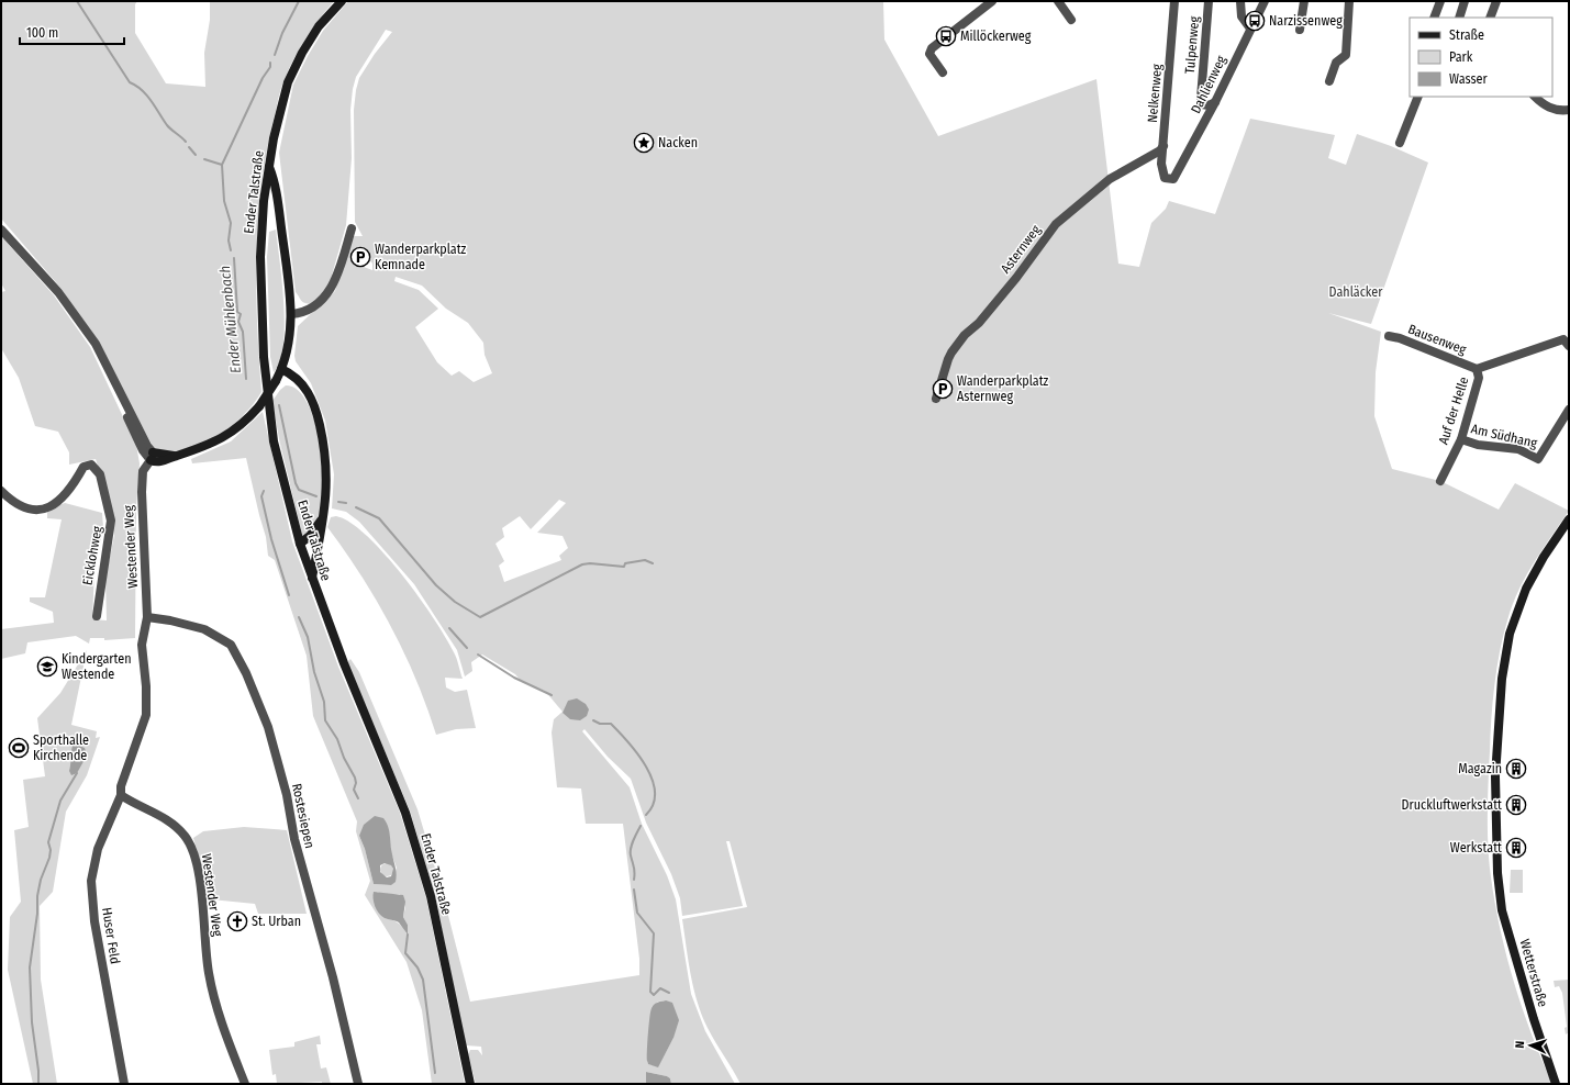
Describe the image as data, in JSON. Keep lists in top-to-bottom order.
{
  "streets": {
    "main road": ["Ender Talstraße", "Wetterstraße"],
    "street": [
      "Tulpenweg",
      "Dahlienweg",
      "Nelkenweg",
      "Asternweg",
      "Bausenweg",
      "Auf der Helle",
      "Am Südhang",
      "Westender Weg",
      "Eicklohweg",
      "Rostesiepen",
      "Huser Feld"
    ]
  },
  "crossings": [
    ["Tulpenweg", "Dahlienweg"],
    ["Dahlienweg", "Nelkenweg"],
    ["Nelkenweg", "Asternweg"],
    ["Bausenweg", "Auf der Helle"],
    ["Auf der Helle", "Am Südhang"],
    ["Westender Weg", "Rostesiepen"],
    ["Westender Weg", "Huser Feld"]
  ],
  "water": ["Ender Mühlenbach"],
  "parks": ["Dahläcker"],
  "places": {
    "bus stop": ["Narzissenweg", "Millöckerweg"],
    "place": ["Nacken"],
    "parking": ["Wanderparkplatz Kemnade", "Wanderparkplatz Asternweg"],
    "school or university": ["Kindergarten Westende"],
    "sports": ["Sporthalle Kirchende"],
    "building": ["Magazin", "Druckluftwerkstatt", "Werkstatt"],
    "church": ["St. Urban"]
  },
  "legend": ["Straße", "Park", "Wasser"],
  "scale_bar": "100 m",
  "north": "left"
}
